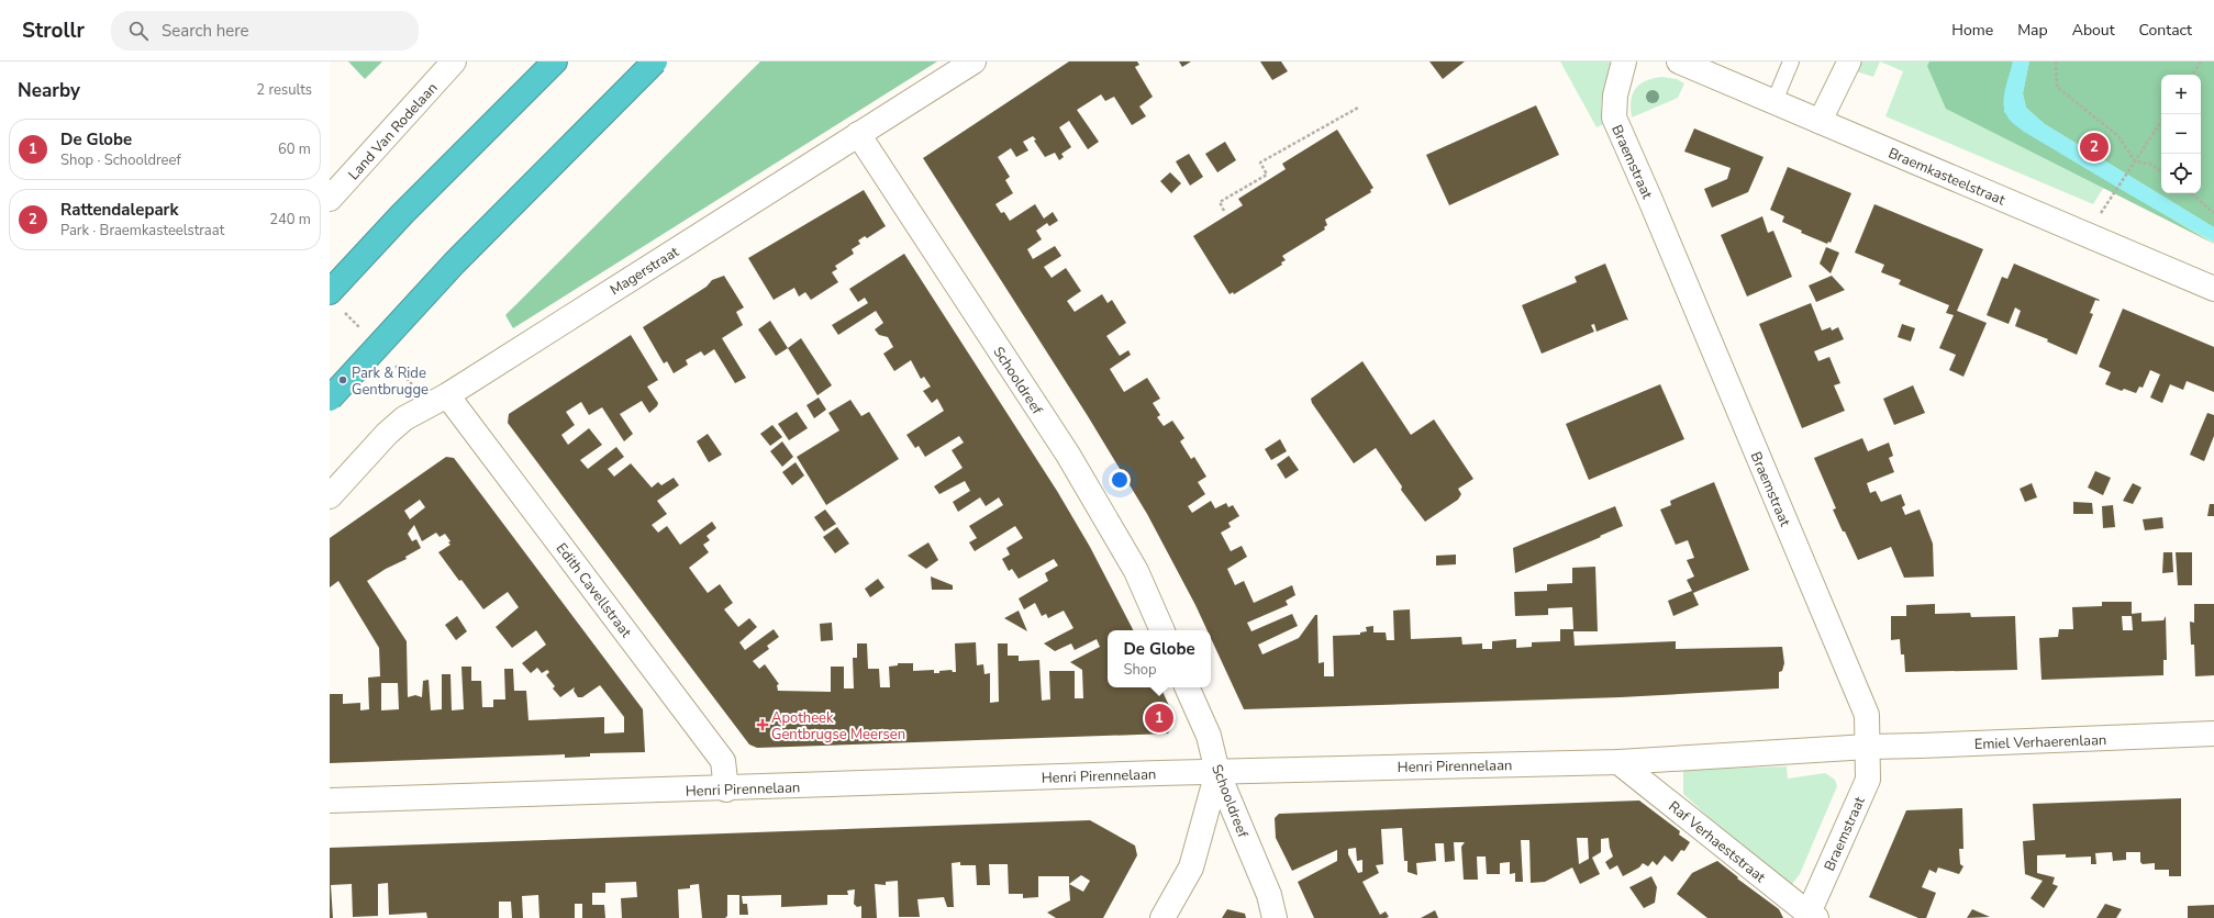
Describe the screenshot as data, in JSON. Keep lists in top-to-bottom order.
{
  "streets": {
    "street": [
      "Land Van Rodelaan",
      "Braemstraat",
      "Braemkasteelstraat",
      "Magerstraat",
      "Schooldreef",
      "Edith Cavellstraat",
      "Emiel Verhaerenlaan",
      "Henri Pirennelaan",
      "Raf Verhaeststraat"
    ]
  },
  "crossings": [
    ["Braemstraat", "Emiel Verhaerenlaan"],
    ["Braemstraat", "Henri Pirennelaan"],
    ["Braemstraat", "Raf Verhaeststraat"],
    ["Magerstraat", "Schooldreef"],
    ["Magerstraat", "Edith Cavellstraat"],
    ["Schooldreef", "Henri Pirennelaan"],
    ["Edith Cavellstraat", "Henri Pirennelaan"],
    ["Emiel Verhaerenlaan", "Henri Pirennelaan"],
    ["Henri Pirennelaan", "Raf Verhaeststraat"]
  ],
  "places": {
    "other": ["Park & Ride Gentbrugge"],
    "health": ["Apotheek Gentbrugse Meersen"]
  },
  "page": {
    "header": "Strollr",
    "search": "Search here",
    "nav": [
      "Home",
      "Map",
      "About",
      "Contact"
    ],
    "heading": ["Nearby", "2 results"],
    "map_buttons": ["+", "−"],
    "list": [
      {
        "mark": "1",
        "name": "De Globe",
        "note": "Shop · Schooldreef",
        "value": "60 m"
      },
      {
        "mark": "2",
        "name": "Rattendalepark",
        "note": "Park · Braemkasteelstraat",
        "value": "240 m"
      }
    ],
    "pins": ["2", "1"],
    "popup": ["De Globe", "Shop"]
  }
}
